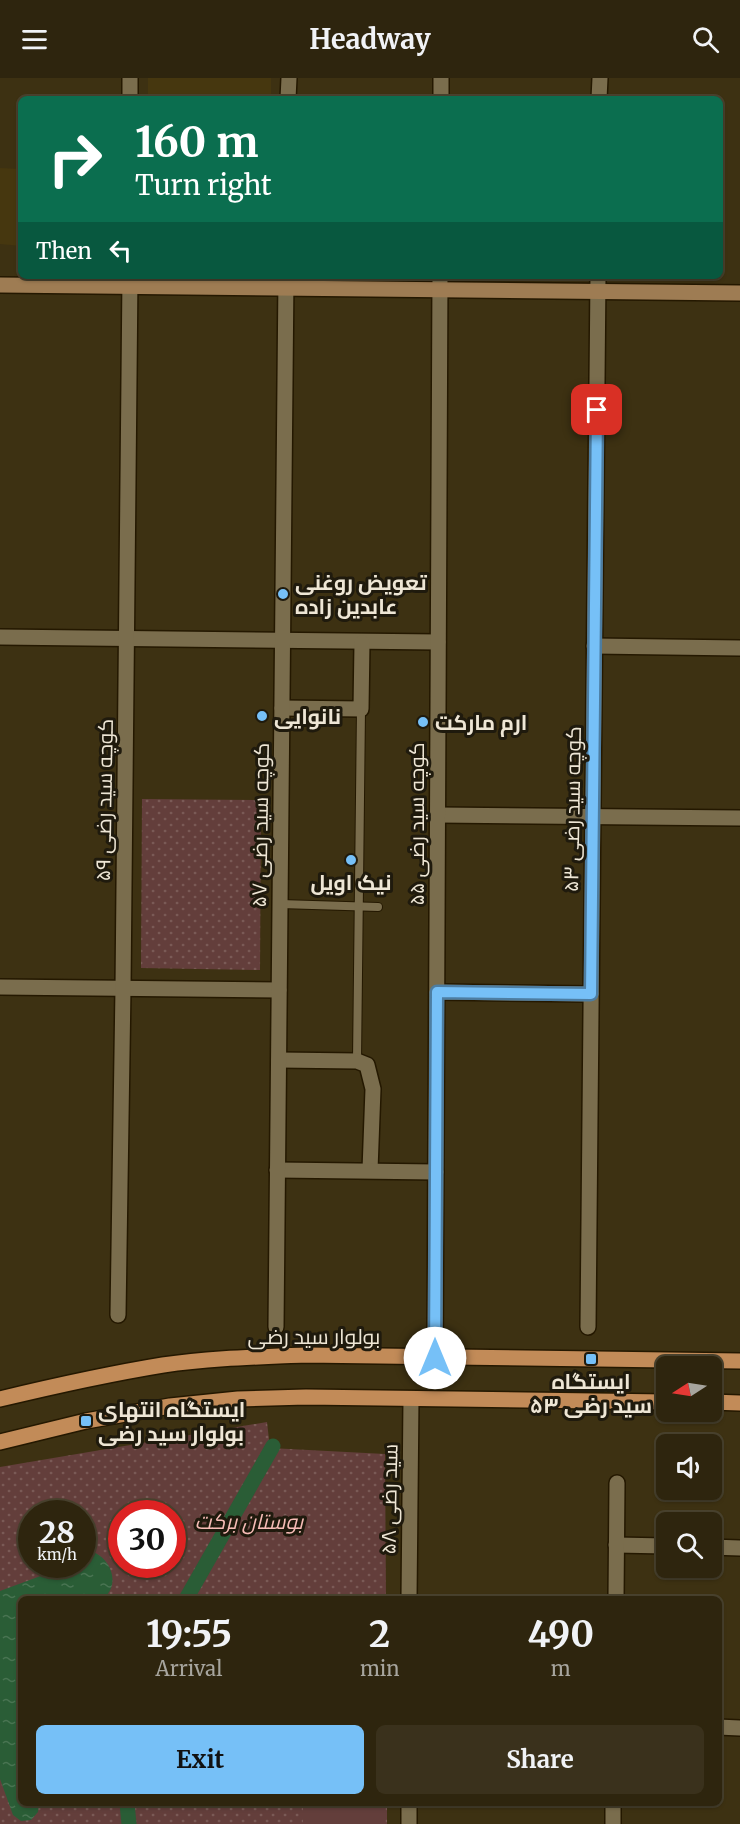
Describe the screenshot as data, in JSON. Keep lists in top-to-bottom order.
{
  "streets": {
    "main road": ["بولوار سید رضی"],
    "street": [
      "کوچه سید رضی ۵۹",
      "کوچه سید رضی ۵۳",
      "کوچه سید رضی ۵۵",
      "کوچه سید رضی ۵۷",
      "سید رضی ۵۸"
    ]
  },
  "crossings": [
    ["کوچه سید رضی ۵۵", "بولوار سید رضی"]
  ],
  "parks": ["بوستان برکت"],
  "places": {
    "other": [
      "تعویض روغنی عابدین زاده",
      "نانوایی",
      "ارم مارکت",
      "نیک اویل"
    ],
    "transit": ["ایستگاه سید رضی ۵۳", "ایستگاه انتهای بولوار سید رضی"]
  },
  "north": "left",
  "page": {
    "header": "Headway",
    "turn": ["160 m", "Turn right"],
    "then": "Then",
    "speed": "28 km/h",
    "limit": "30",
    "eta": [
      "19:55",
      "Arrival",
      "2",
      "min",
      "490",
      "m"
    ],
    "buttons": ["Exit", "Share"]
  }
}
